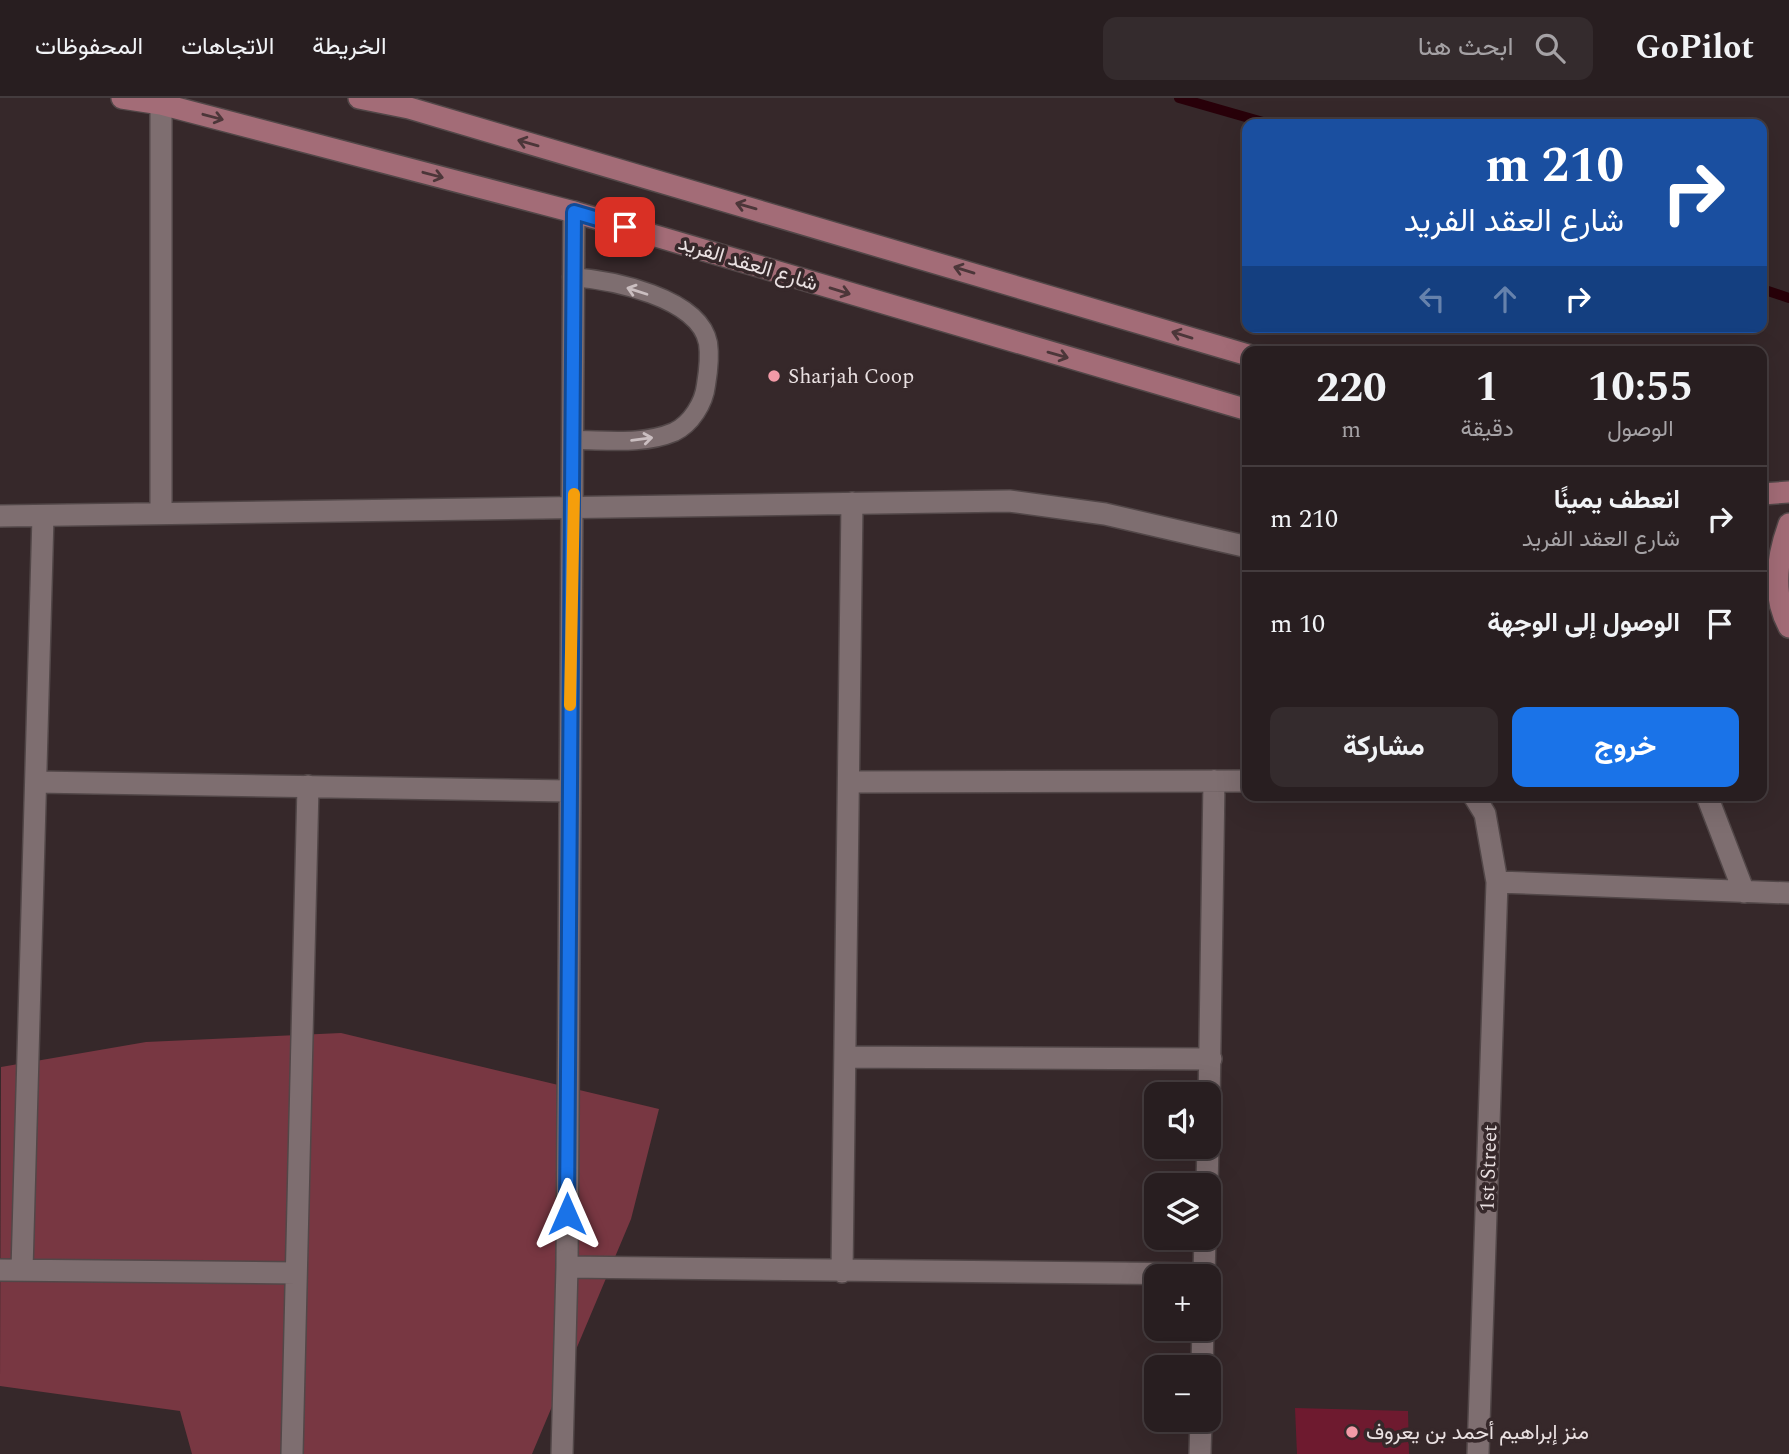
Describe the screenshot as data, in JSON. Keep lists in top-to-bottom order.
{
  "streets": {
    "main road": ["شارع العقد الفريد"],
    "street": ["1st Street"]
  },
  "places": ["Sharjah Coop", "منز إبراهيم أحمد بن يعروف"],
  "page": {
    "header": "GoPilot",
    "search": "ابحث هنا",
    "nav": ["الخريطة", "الاتجاهات", "المحفوظات"],
    "turn": ["210 m", "شارع العقد الفريد"],
    "eta": [
      "10:55",
      "الوصول",
      "1",
      "دقيقة",
      "220",
      "m"
    ],
    "list": [
      {
        "name": "انعطف يمينًا",
        "note": "شارع العقد الفريد",
        "value": "210 m"
      },
      {
        "name": "الوصول إلى الوجهة",
        "value": "10 m"
      }
    ],
    "buttons": ["خروج", "مشاركة"],
    "map_buttons": ["+", "−"]
  }
}
